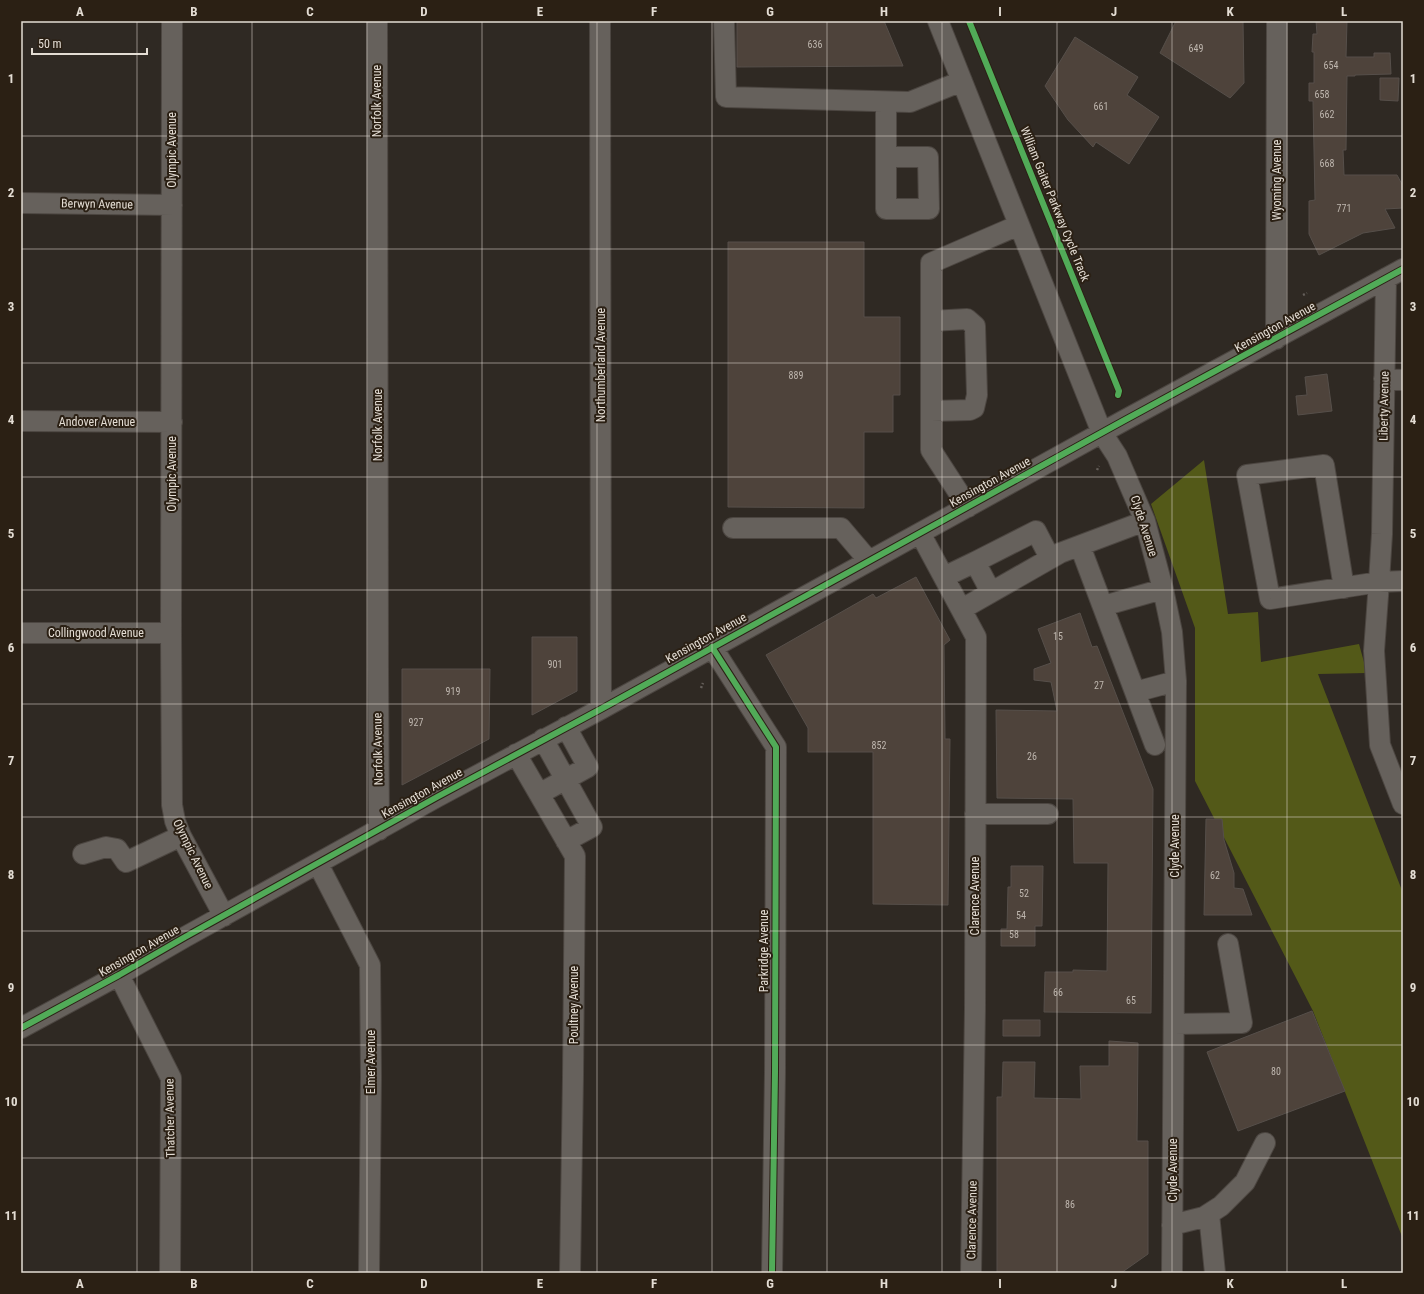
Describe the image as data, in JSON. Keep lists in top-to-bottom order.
{
  "streets": {
    "street": [
      "Norfolk Avenue",
      "Olympic Avenue",
      "Wyoming Avenue",
      "Berwyn Avenue",
      "Kensington Avenue",
      "Northumberland Avenue",
      "Liberty Avenue",
      "Andover Avenue",
      "Clyde Avenue",
      "Collingwood Avenue",
      "Clarence Avenue",
      "Parkridge Avenue",
      "Poultney Avenue",
      "Elmer Avenue",
      "Thatcher Avenue"
    ],
    "cycle path": ["William Gaiter Parkway Cycle Track"]
  },
  "crossings": [
    ["Norfolk Avenue", "Kensington Avenue"],
    ["Olympic Avenue", "Berwyn Avenue"],
    ["Olympic Avenue", "Kensington Avenue"],
    ["Olympic Avenue", "Andover Avenue"],
    ["Olympic Avenue", "Collingwood Avenue"],
    ["Wyoming Avenue", "Kensington Avenue"],
    ["Kensington Avenue", "Northumberland Avenue"],
    ["Kensington Avenue", "Liberty Avenue"],
    ["Kensington Avenue", "Clyde Avenue"],
    ["Kensington Avenue", "Clarence Avenue"],
    ["Kensington Avenue", "Parkridge Avenue"],
    ["Kensington Avenue", "Poultney Avenue"],
    ["Kensington Avenue", "Elmer Avenue"],
    ["Kensington Avenue", "Thatcher Avenue"]
  ],
  "house_numbers": [
    "636",
    "649",
    "654",
    "658",
    "661",
    "662",
    "668",
    "771",
    "889",
    "15",
    "901",
    "27",
    "919",
    "927",
    "852",
    "26",
    "62",
    "52",
    "54",
    "58",
    "66",
    "65",
    "80",
    "86"
  ],
  "scale_bar": "50 m",
  "grid": {
    "columns": [
      "A",
      "B",
      "C",
      "D",
      "E",
      "F",
      "G",
      "H",
      "I",
      "J",
      "K",
      "L"
    ],
    "rows": [
      "1",
      "2",
      "3",
      "4",
      "5",
      "6",
      "7",
      "8",
      "9",
      "10",
      "11"
    ]
  }
}
